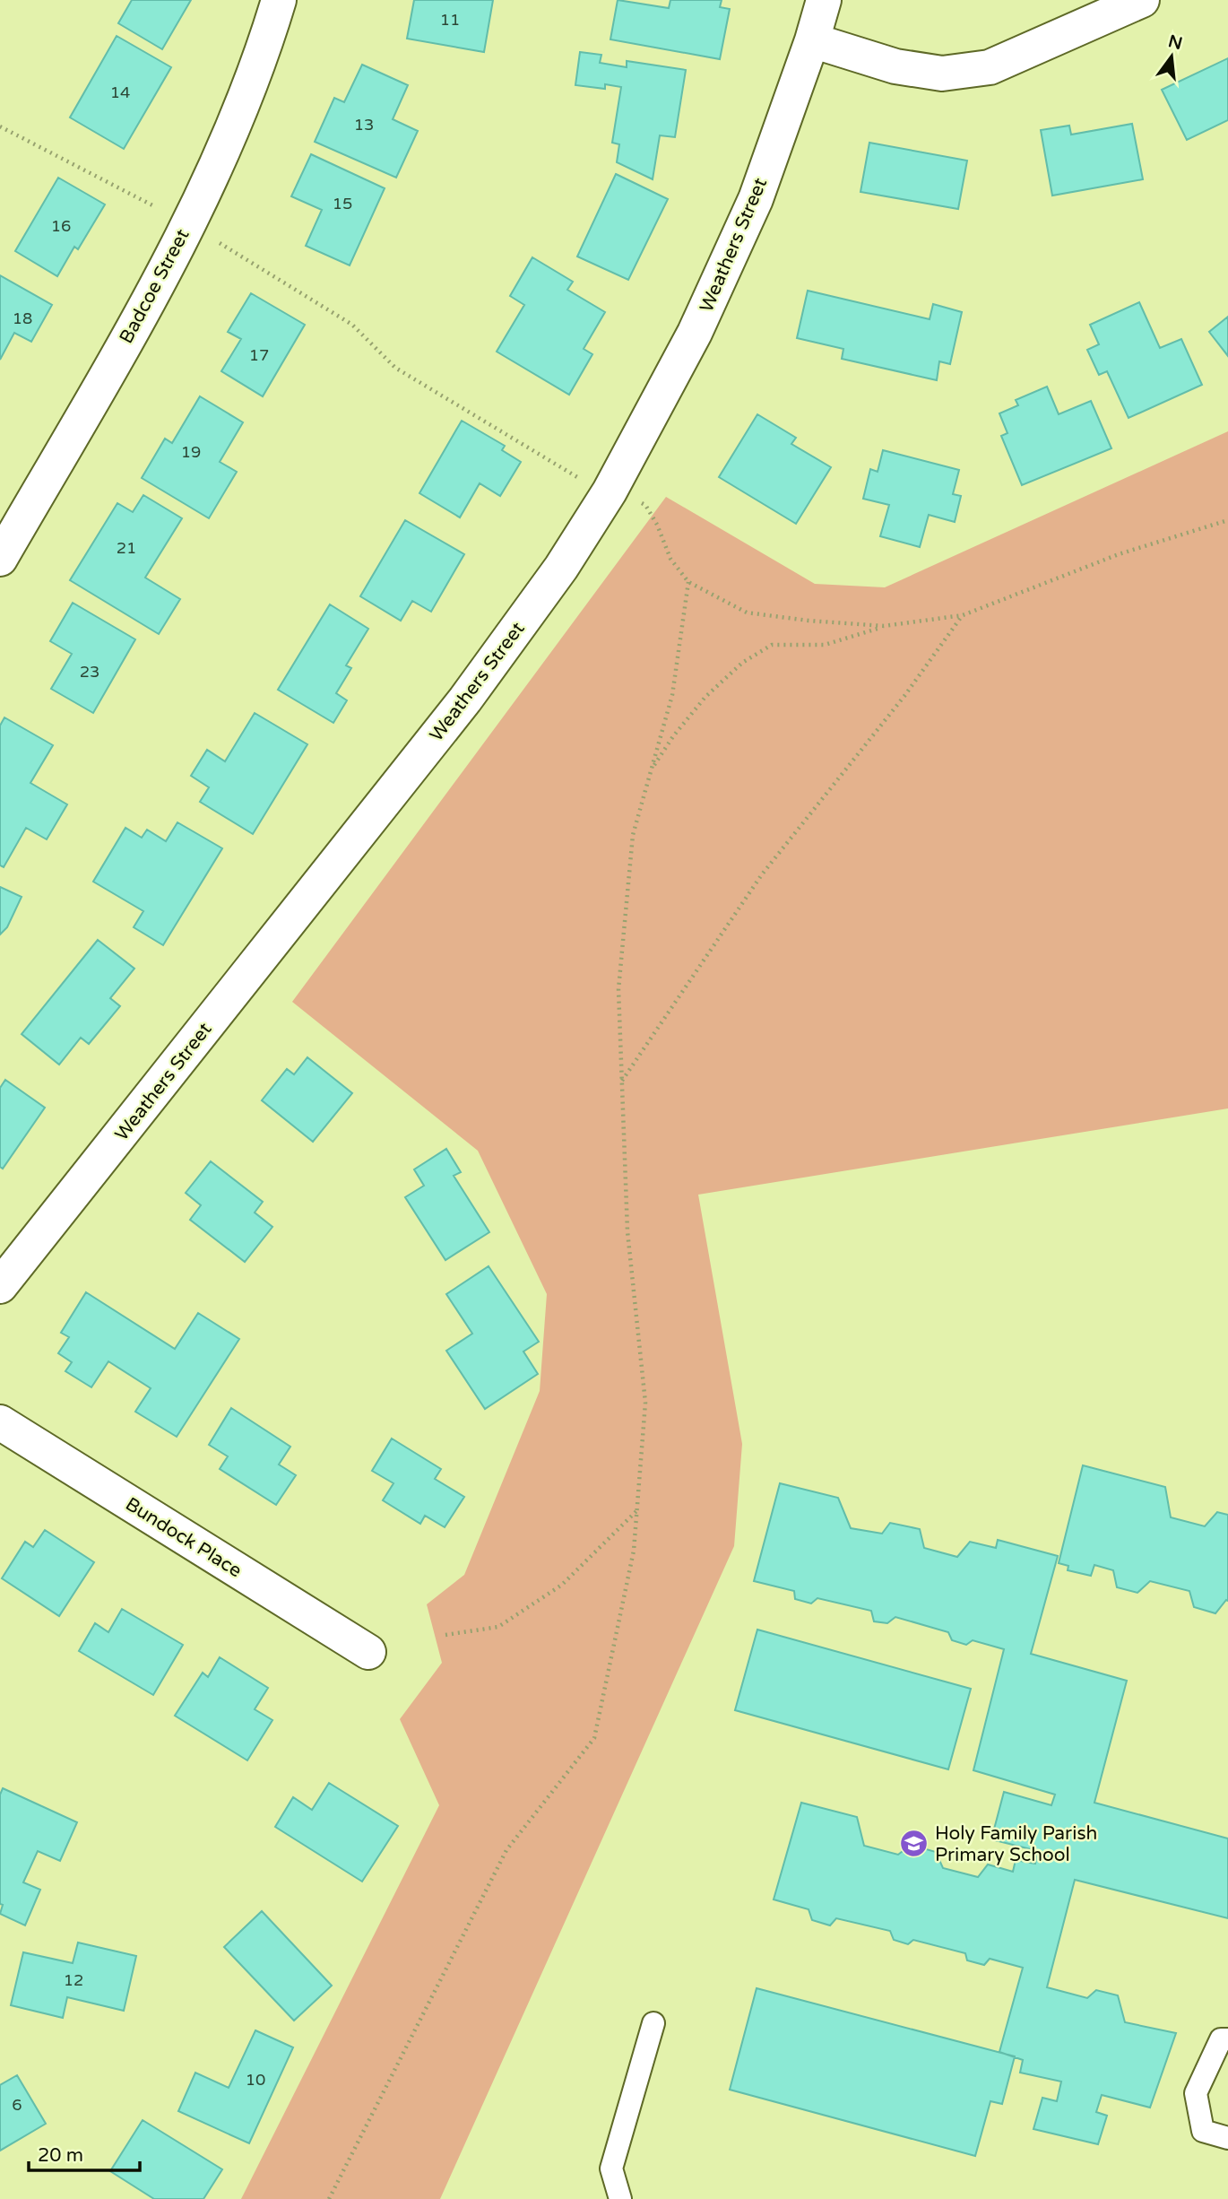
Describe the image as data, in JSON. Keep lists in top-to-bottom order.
{
  "streets": {
    "street": ["Weathers Street", "Badcoe Street", "Bundock Place"]
  },
  "places": {
    "school or university": ["Holy Family Parish Primary School"]
  },
  "house_numbers": [
    "11",
    "14",
    "13",
    "15",
    "16",
    "18",
    "17",
    "19",
    "21",
    "23",
    "12",
    "10",
    "6"
  ],
  "scale_bar": "20 m",
  "north": "top"
}
